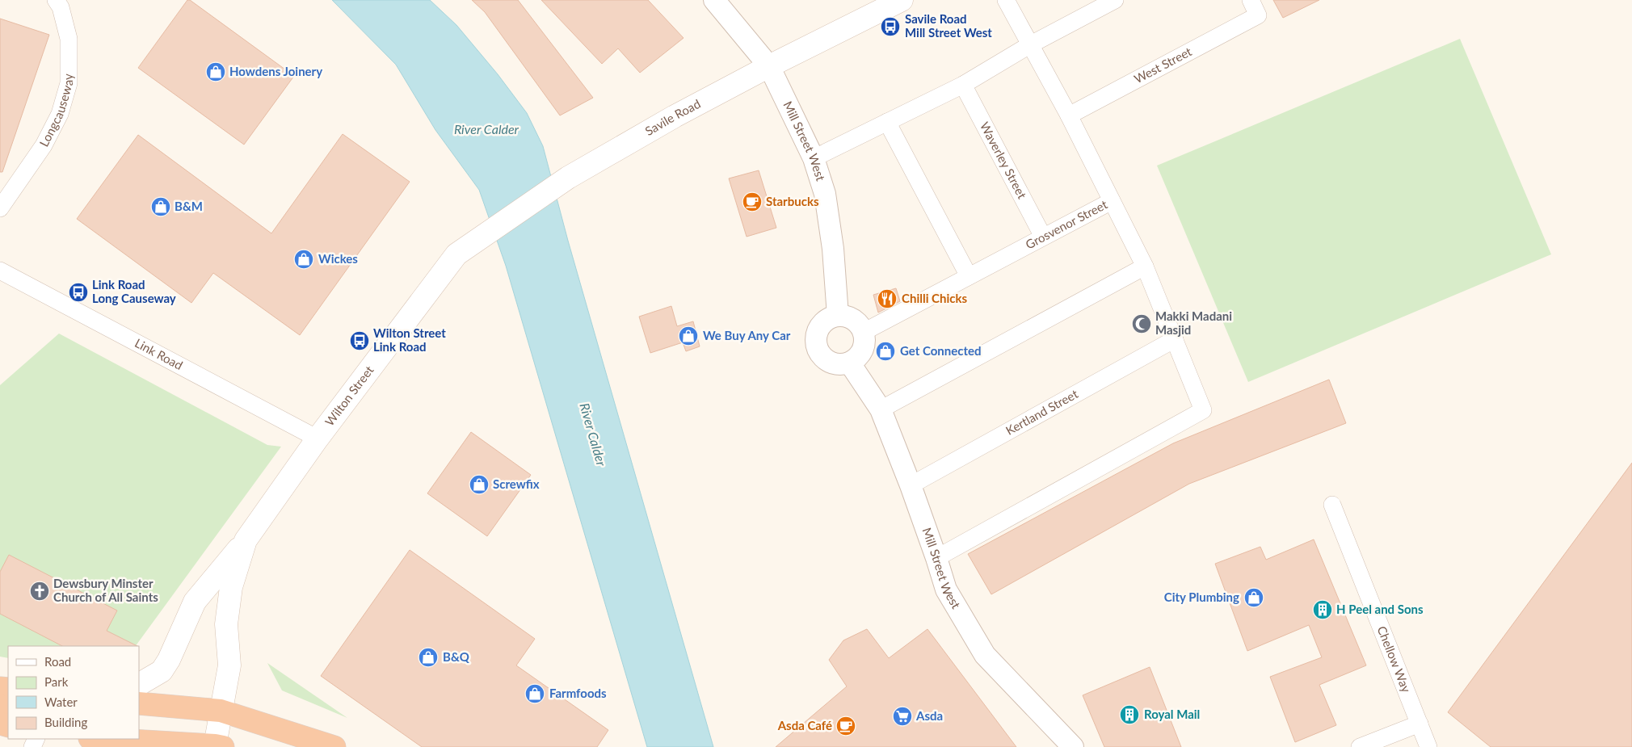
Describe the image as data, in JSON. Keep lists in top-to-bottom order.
{
  "streets": {
    "main road": ["Savile Road", "Wilton Street"],
    "street": [
      "West Street",
      "Longcauseway",
      "Mill Street West",
      "Waverley Street",
      "Grosvenor Street",
      "Link Road",
      "Kertland Street",
      "Chellow Way"
    ]
  },
  "crossings": [
    ["West Street", "Grosvenor Street"],
    ["Savile Road", "Mill Street West"],
    ["Savile Road", "Wilton Street"],
    ["Mill Street West", "Grosvenor Street"],
    ["Mill Street West", "Kertland Street"],
    ["Waverley Street", "Grosvenor Street"],
    ["Link Road", "Wilton Street"]
  ],
  "water": ["River Calder"],
  "places": {
    "bus stop": ["Savile Road Mill Street West", "Link Road Long Causeway", "Wilton Street Link Road"],
    "shop": [
      "Howdens Joinery",
      "B&M",
      "Wickes",
      "We Buy Any Car",
      "Get Connected",
      "Screwfix",
      "City Plumbing",
      "B&Q",
      "Farmfoods"
    ],
    "cafe": ["Starbucks", "Asda Café"],
    "restaurant": ["Chilli Chicks"],
    "mosque": ["Makki Madani Masjid"],
    "church": ["Dewsbury Minster Church of All Saints"],
    "building": ["H Peel and Sons", "Royal Mail"],
    "supermarket": ["Asda"]
  },
  "legend": [
    "Road",
    "Park",
    "Water",
    "Building"
  ]
}
